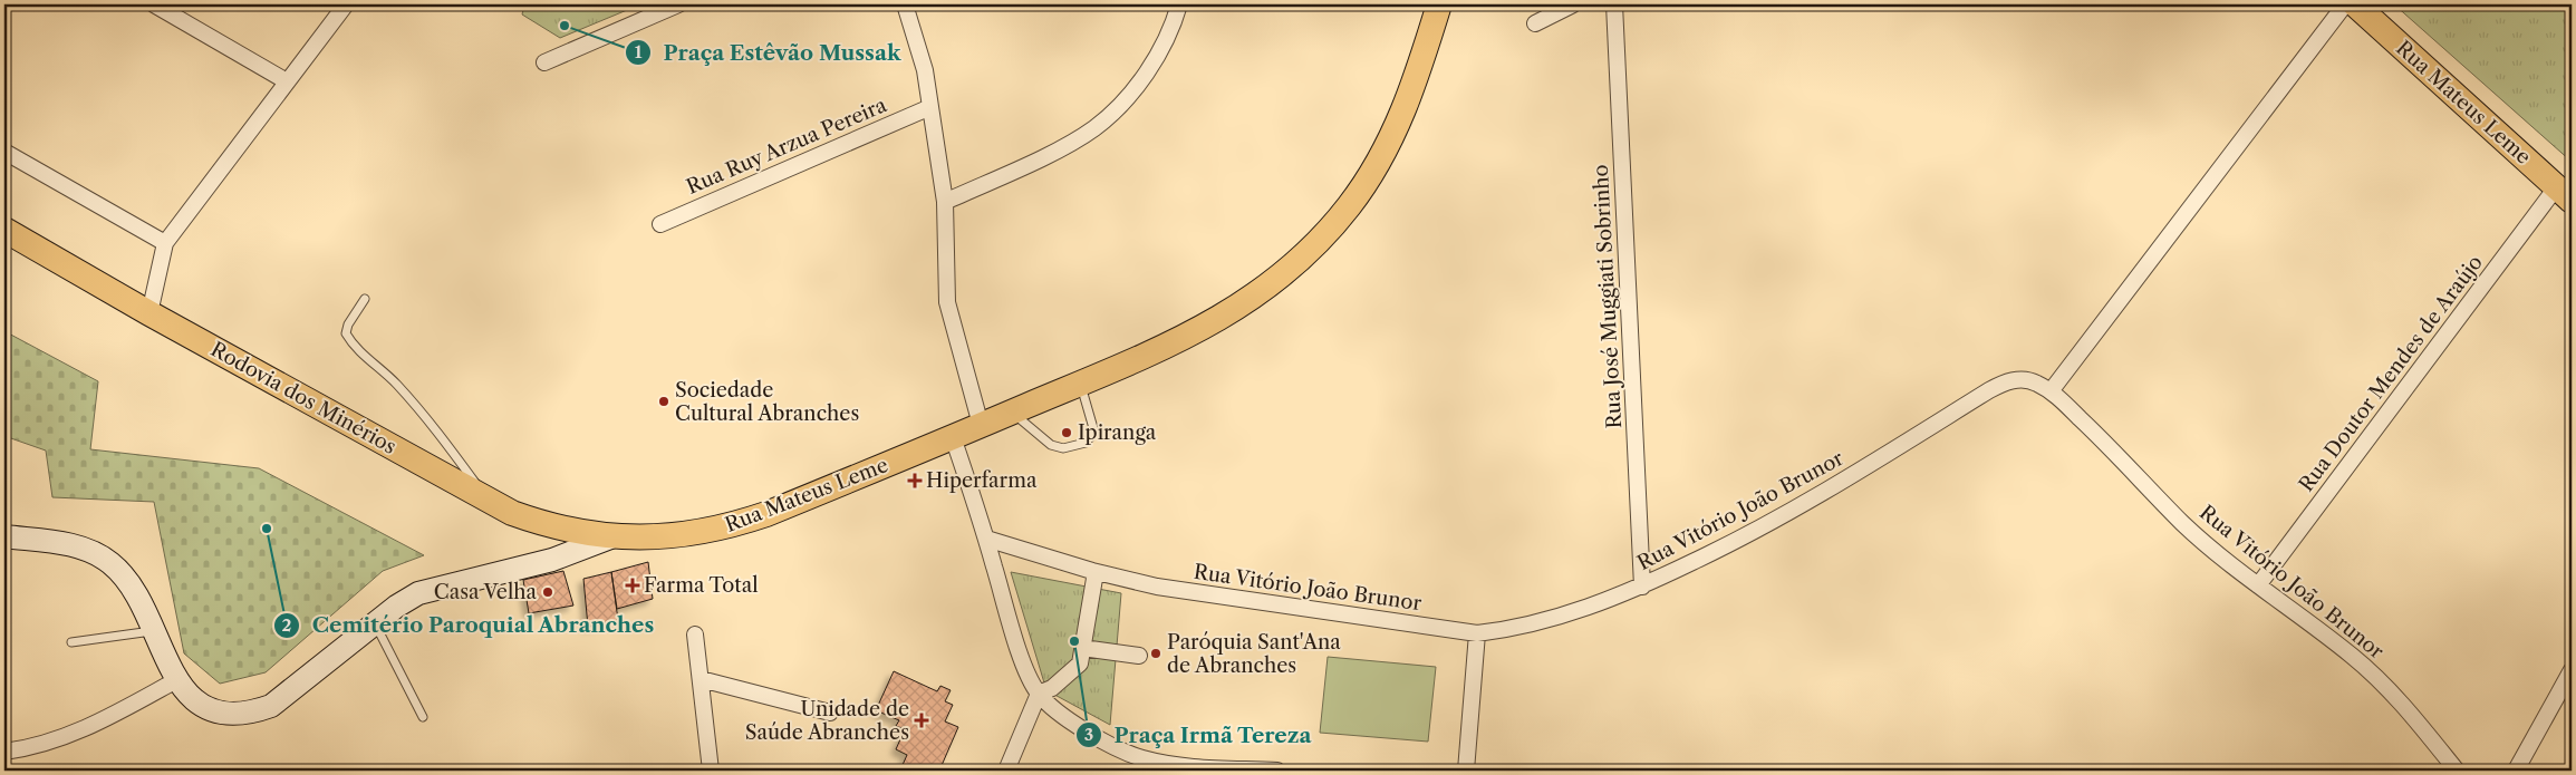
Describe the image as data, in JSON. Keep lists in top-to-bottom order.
{
  "streets": {
    "main road": ["Rua Mateus Leme", "Rodovia dos Minérios"],
    "street": [
      "Rua Ruy Arzua Pereira",
      "Rua José Muggiati Sobrinho",
      "Rua Doutor Mendes de Araújo",
      "Rua Vitório João Brunor"
    ]
  },
  "crossings": [
    ["Rua Mateus Leme", "Rua Doutor Mendes de Araújo"],
    ["Rua Mateus Leme", "Rodovia dos Minérios"],
    ["Rua José Muggiati Sobrinho", "Rua Vitório João Brunor"],
    ["Rua Doutor Mendes de Araújo", "Rua Vitório João Brunor"]
  ],
  "places": {
    "other": [
      "Praça Estêvão Mussak",
      "Sociedade Cultural Abranches",
      "Ipiranga",
      "Cemitério Paroquial Abranches",
      "Casa Velha",
      "Praça Irmã Tereza",
      "Paróquia Sant'Ana de Abranches"
    ],
    "health": ["Hiperfarma", "Farma Total", "Unidade de Saúde Abranches"]
  }
}
